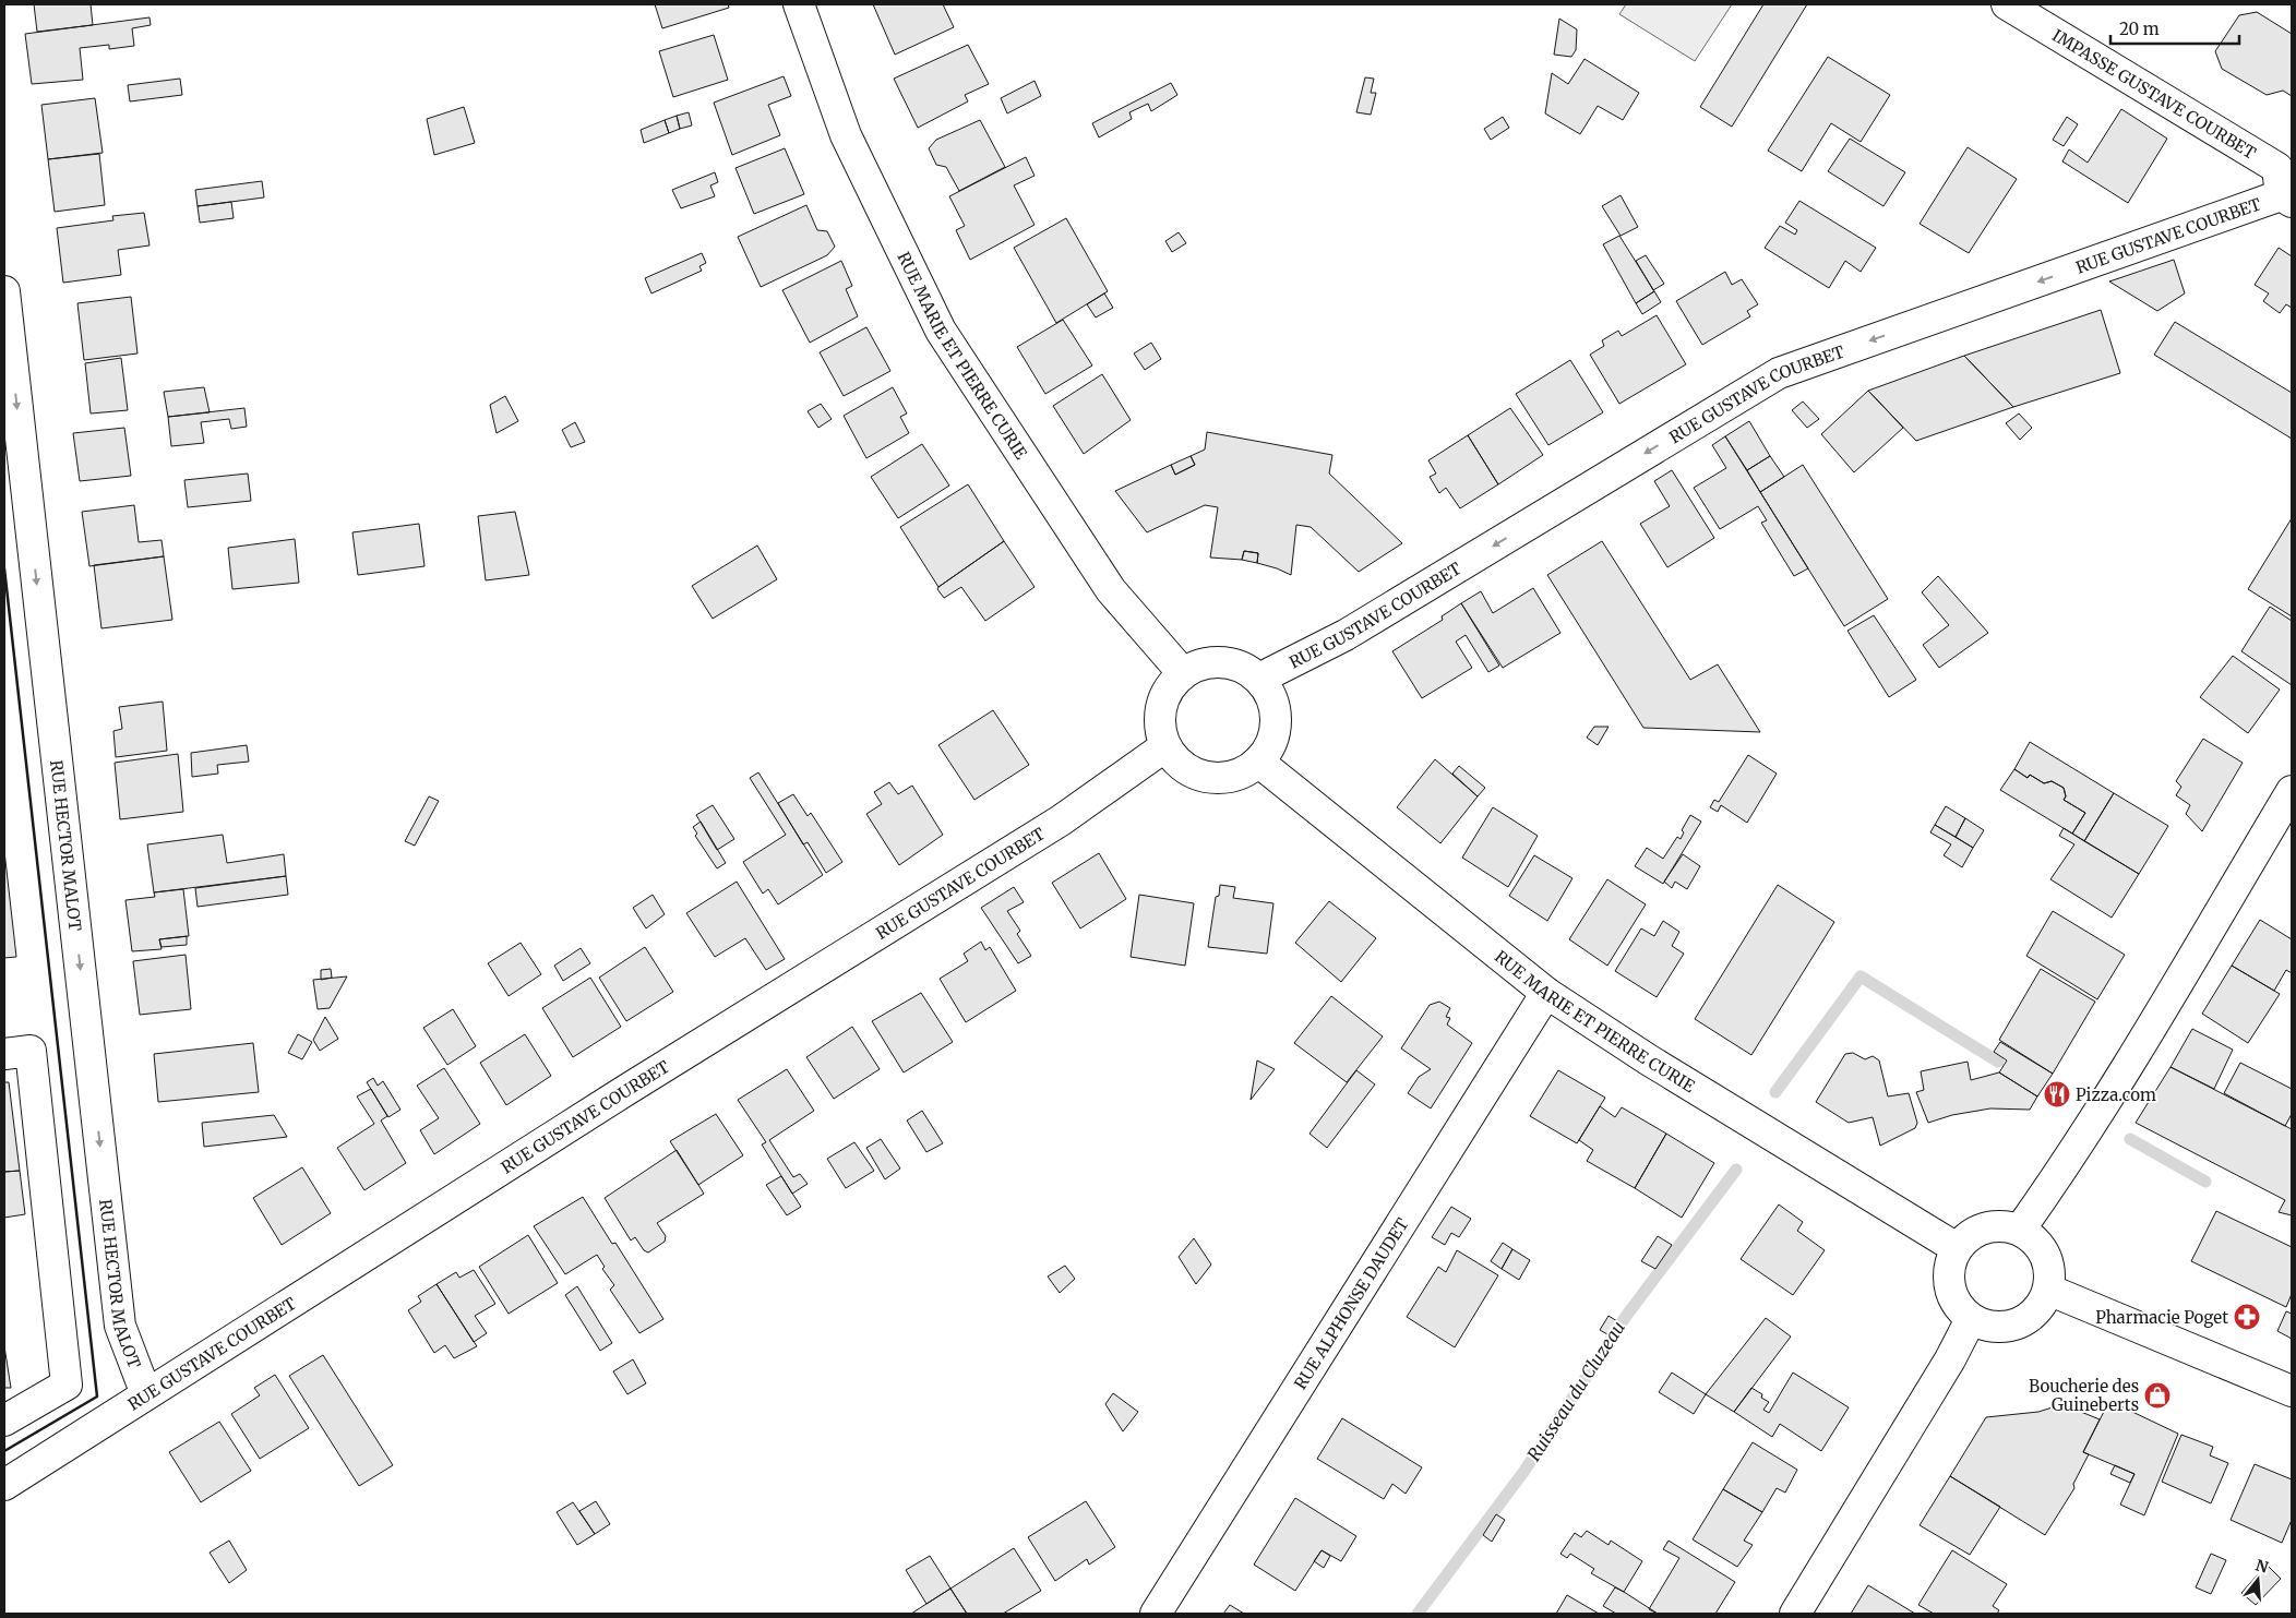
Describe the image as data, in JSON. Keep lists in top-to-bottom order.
{
  "streets": {
    "street": [
      "IMPASSE GUSTAVE COURBET",
      "RUE GUSTAVE COURBET",
      "RUE MARIE ET PIERRE CURIE",
      "RUE HECTOR MALOT",
      "RUE ALPHONSE DAUDET"
    ]
  },
  "crossings": [
    ["IMPASSE GUSTAVE COURBET", "RUE GUSTAVE COURBET"],
    ["RUE GUSTAVE COURBET", "RUE MARIE ET PIERRE CURIE"],
    ["RUE GUSTAVE COURBET", "RUE HECTOR MALOT"],
    ["RUE MARIE ET PIERRE CURIE", "RUE ALPHONSE DAUDET"]
  ],
  "one_way": ["RUE GUSTAVE COURBET", "RUE HECTOR MALOT"],
  "water": ["Ruisseau du Cluzeau"],
  "places": {
    "restaurant": ["Pizza.com"],
    "pharmacy": ["Pharmacie Poget"],
    "shop": ["Boucherie des Guineberts"]
  },
  "scale_bar": "20 m",
  "north": "top"
}
